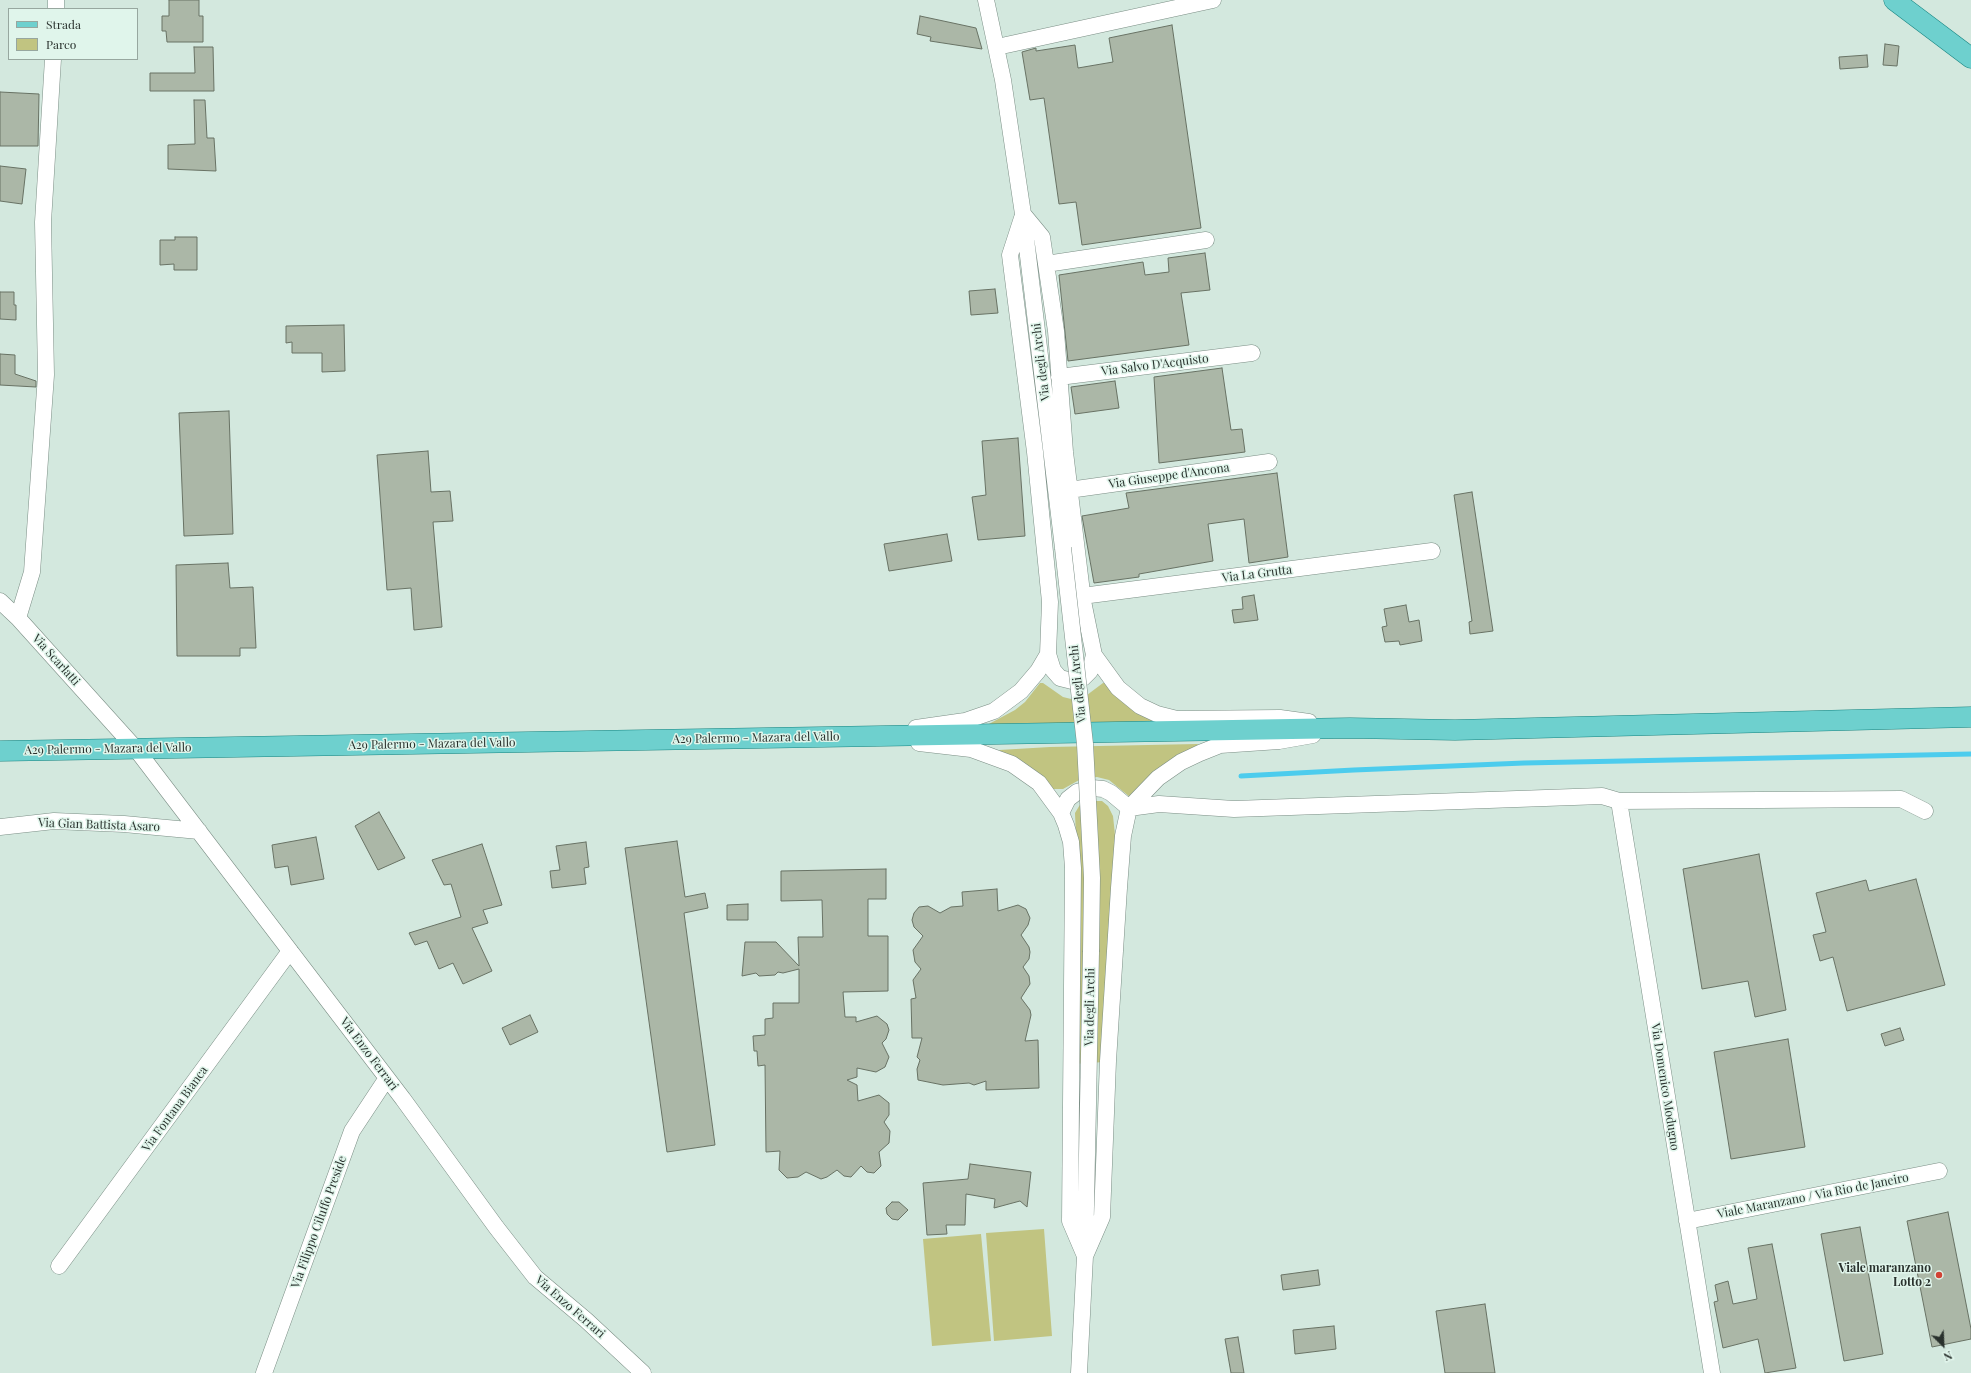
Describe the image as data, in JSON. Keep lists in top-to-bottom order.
{
  "streets": {
    "main road": ["A29 Palermo - Mazara del Vallo"],
    "street": [
      "Via degli Archi",
      "Via Salvo D'Acquisto",
      "Via Giuseppe d'Ancona",
      "Via La Grutta",
      "Via Scarlatti",
      "Via Gian Battista Asaro",
      "Via Enzo Ferrari",
      "Via Domenico Modugno",
      "Via Fontana Bianca",
      "Viale Maranzano / Via Rio de Janeiro",
      "Via Filippo Ciluffo Preside"
    ]
  },
  "crossings": [
    ["Via Scarlatti", "Via Enzo Ferrari"],
    ["A29 Palermo - Mazara del Vallo", "Via Enzo Ferrari"],
    ["Via Gian Battista Asaro", "Via Enzo Ferrari"],
    ["Via Enzo Ferrari", "Via Fontana Bianca"],
    ["Via Enzo Ferrari", "Via Filippo Ciluffo Preside"],
    ["Via Domenico Modugno", "Viale Maranzano / Via Rio de Janeiro"]
  ],
  "places": ["Viale maranzano Lotto 2"],
  "legend": ["Strada", "Parco"],
  "north": "bottom right"
}
